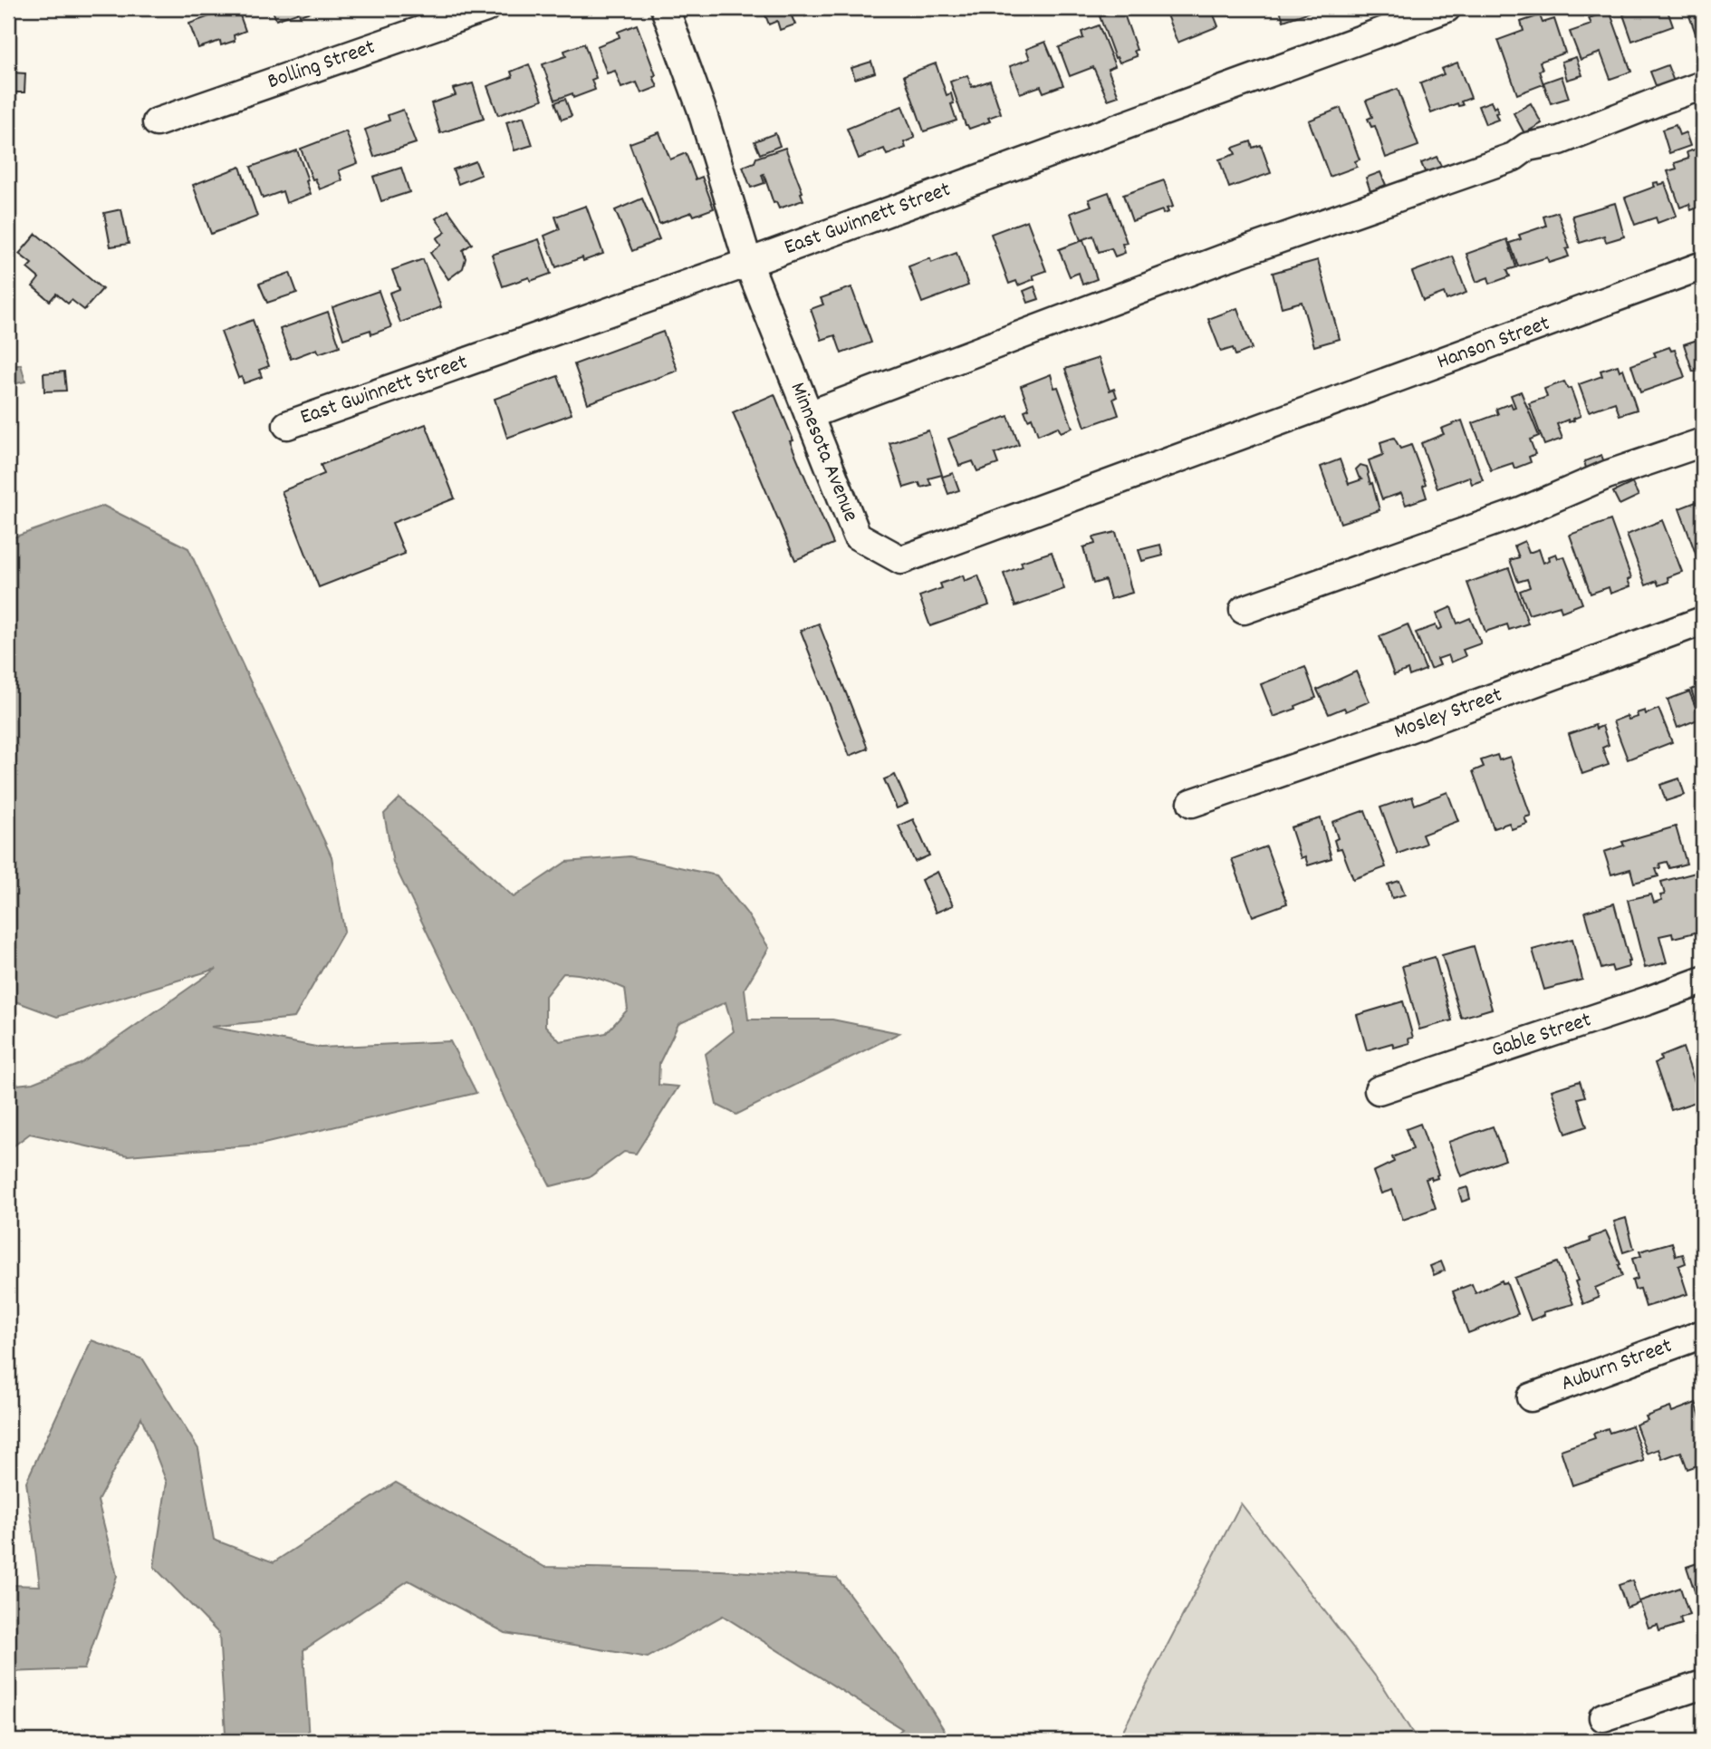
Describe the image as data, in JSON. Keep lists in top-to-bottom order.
{
  "streets": {
    "street": [
      "Bolling Street",
      "East Gwinnett Street",
      "Hanson Street",
      "Minnesota Avenue",
      "Mosley Street",
      "Gable Street",
      "Auburn Street"
    ]
  },
  "crossings": [
    ["East Gwinnett Street", "Minnesota Avenue"],
    ["Hanson Street", "Minnesota Avenue"]
  ]
}
